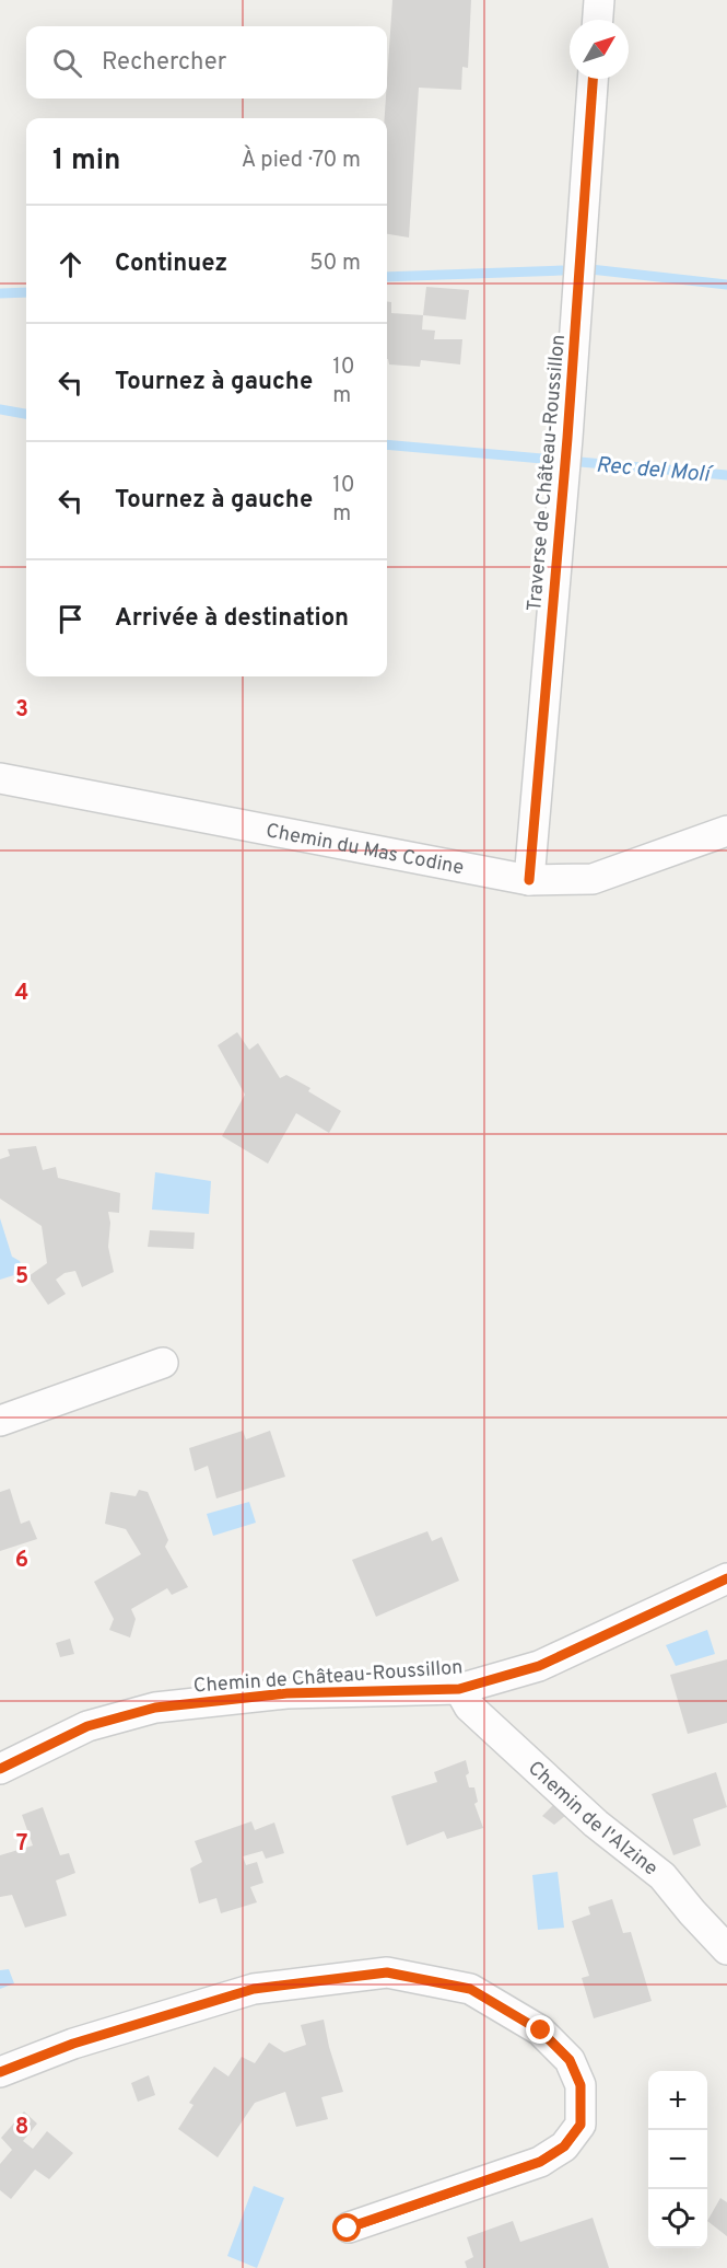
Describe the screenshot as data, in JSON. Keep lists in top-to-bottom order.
{
  "streets": {
    "street": [
      "Traverse de Château-Roussillon",
      "Chemin du Mas Codine",
      "Chemin de Château-Roussillon",
      "Chemin de l'Alzine"
    ]
  },
  "crossings": [
    ["Traverse de Château-Roussillon", "Chemin du Mas Codine"],
    ["Chemin de Château-Roussillon", "Chemin de l'Alzine"]
  ],
  "water": ["Rec del Molí"],
  "north": "top right",
  "page": {
    "search": "Rechercher",
    "heading": ["1 min", "À pied · 70 m"],
    "list": [
      ["Continuez", "50 m"],
      ["Tournez à gauche", "10 m"],
      ["Tournez à gauche", "10 m"],
      "Arrivée à destination"
    ],
    "map_buttons": ["+", "−"]
  },
  "grid": {
    "rows": [
      "3",
      "4",
      "5",
      "6",
      "7",
      "8"
    ]
  }
}
